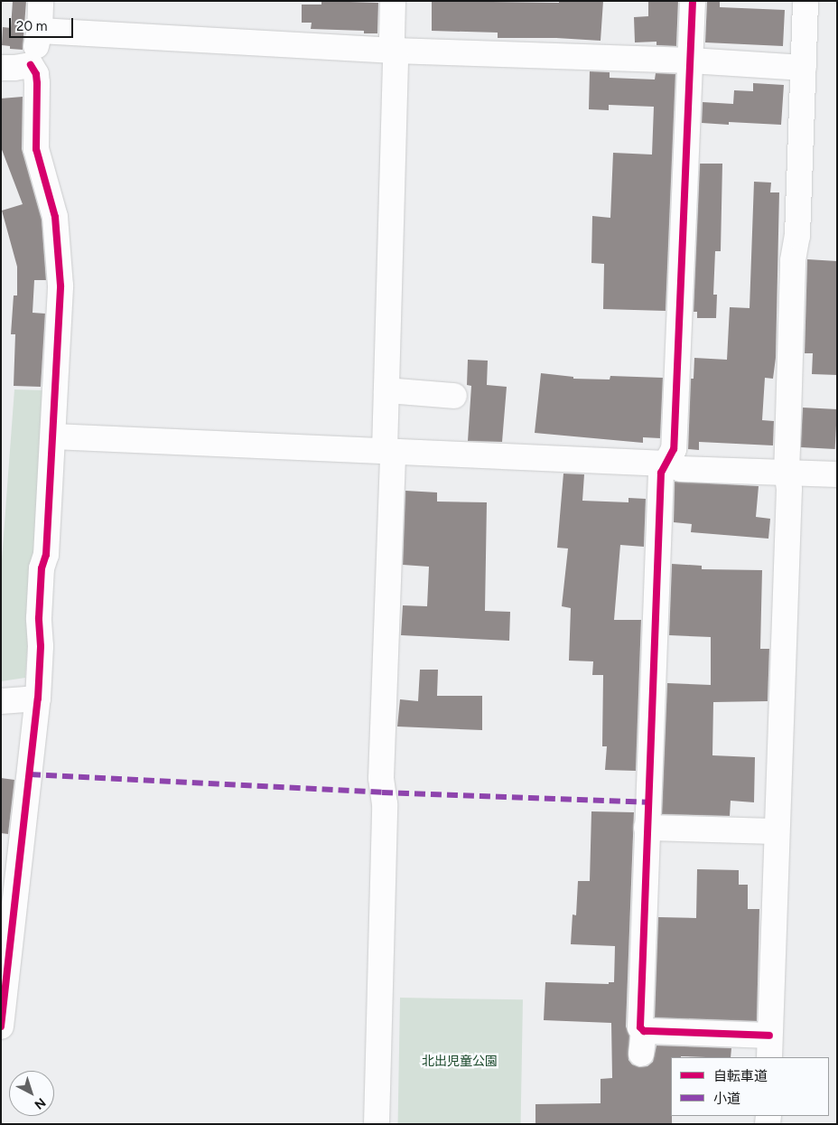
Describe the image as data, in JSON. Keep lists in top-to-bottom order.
{
  "parks": ["北出児童公園"],
  "legend": ["自転車道", "小道"],
  "scale_bar": "20 m",
  "north": "bottom right"
}
